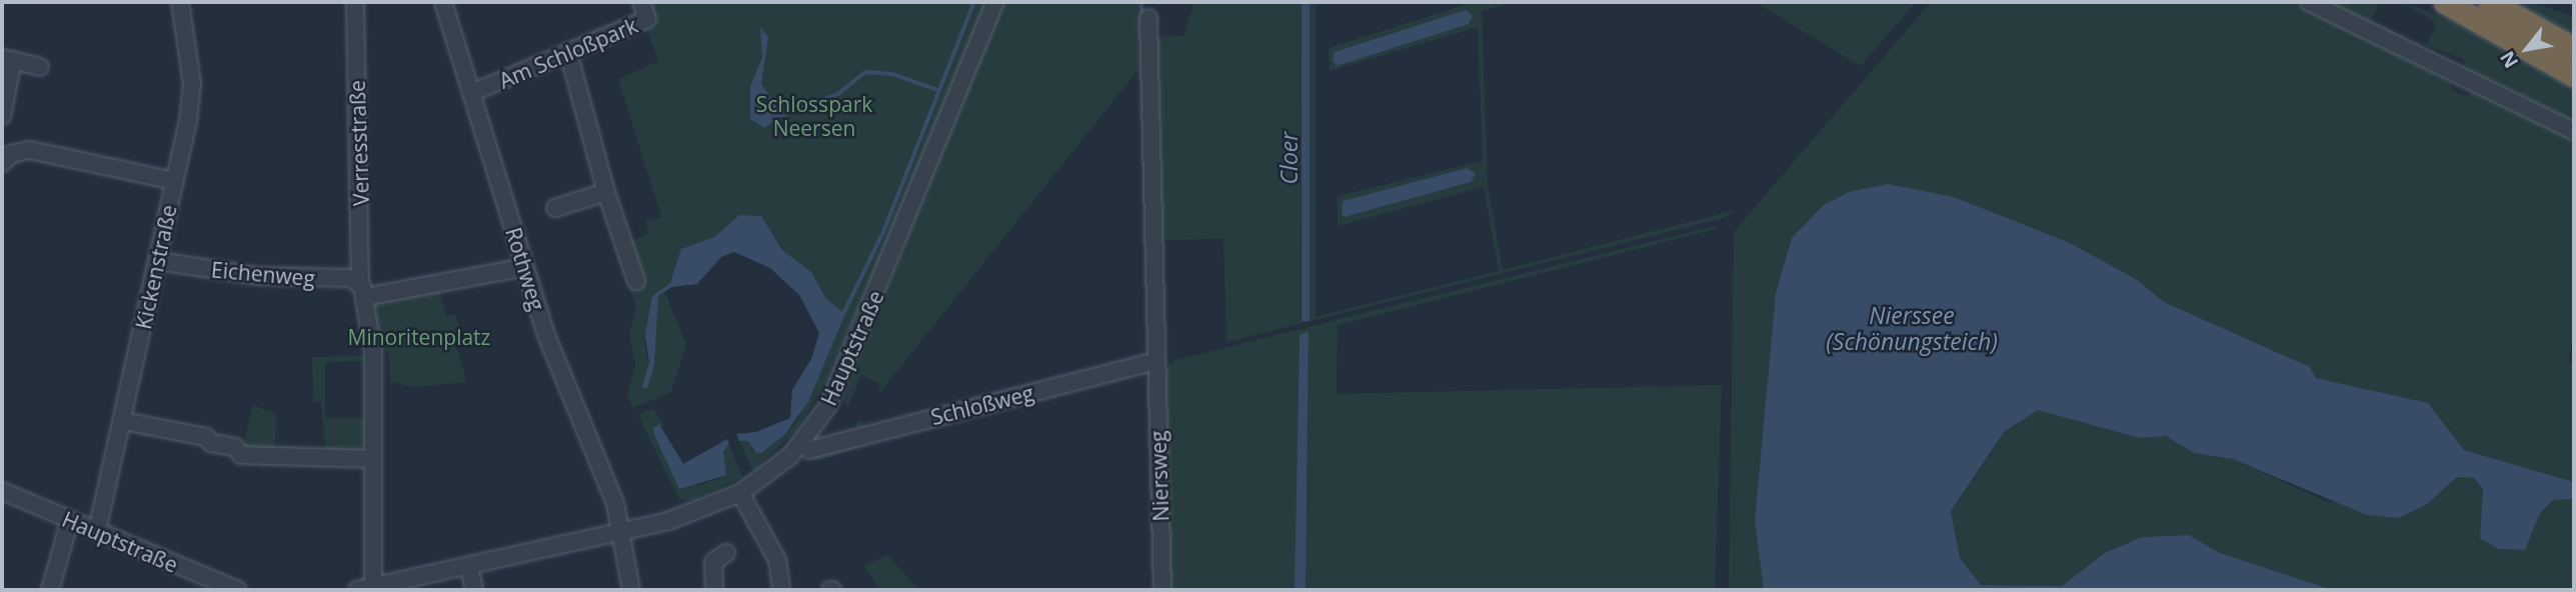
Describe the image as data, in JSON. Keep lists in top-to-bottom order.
{
  "streets": {
    "street": [
      "Am Schloßpark",
      "Verresstraße",
      "Kickenstraße",
      "Rothweg",
      "Eichenweg",
      "Hauptstraße",
      "Schloßweg",
      "Niersweg"
    ]
  },
  "crossings": [
    ["Am Schloßpark", "Rothweg"],
    ["Verresstraße", "Eichenweg"],
    ["Kickenstraße", "Eichenweg"],
    ["Kickenstraße", "Hauptstraße"],
    ["Rothweg", "Eichenweg"],
    ["Rothweg", "Hauptstraße"],
    ["Schloßweg", "Niersweg"]
  ],
  "water": ["Cloer", "Nierssee (Schönungsteich)"],
  "parks": ["Schlosspark Neersen", "Minoritenplatz"],
  "north": "bottom left"
}
